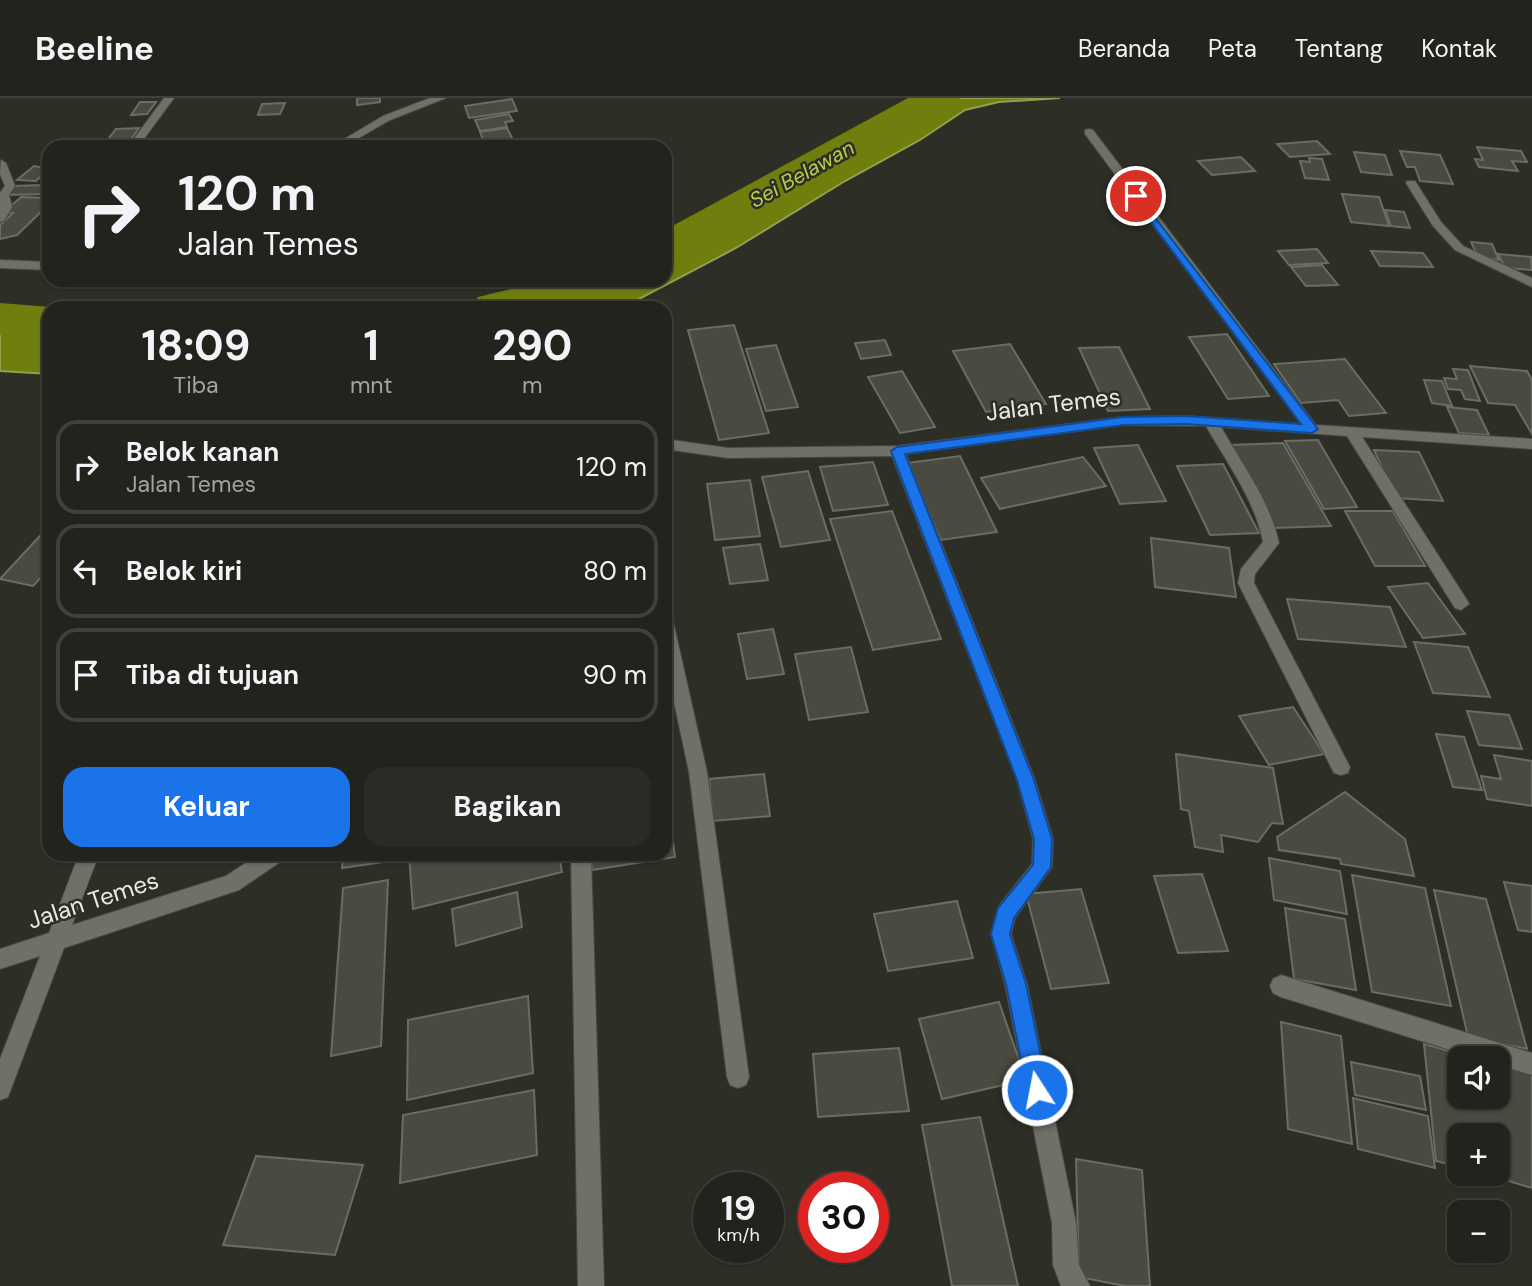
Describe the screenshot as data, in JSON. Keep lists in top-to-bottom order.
{
  "streets": {
    "street": ["Jalan Temes"]
  },
  "water": ["Sei Belawan"],
  "page": {
    "header": "Beeline",
    "nav": [
      "Beranda",
      "Peta",
      "Tentang",
      "Kontak"
    ],
    "turn": ["120 m", "Jalan Temes"],
    "eta": [
      "18:09",
      "Tiba",
      "1",
      "mnt",
      "290",
      "m"
    ],
    "list": [
      {
        "name": "Belok kanan",
        "note": "Jalan Temes",
        "value": "120 m"
      },
      {
        "name": "Belok kiri",
        "value": "80 m"
      },
      {
        "name": "Tiba di tujuan",
        "value": "90 m"
      }
    ],
    "buttons": ["Keluar", "Bagikan"],
    "map_buttons": ["+", "−"],
    "speed": "19 km/h",
    "limit": "30"
  }
}
